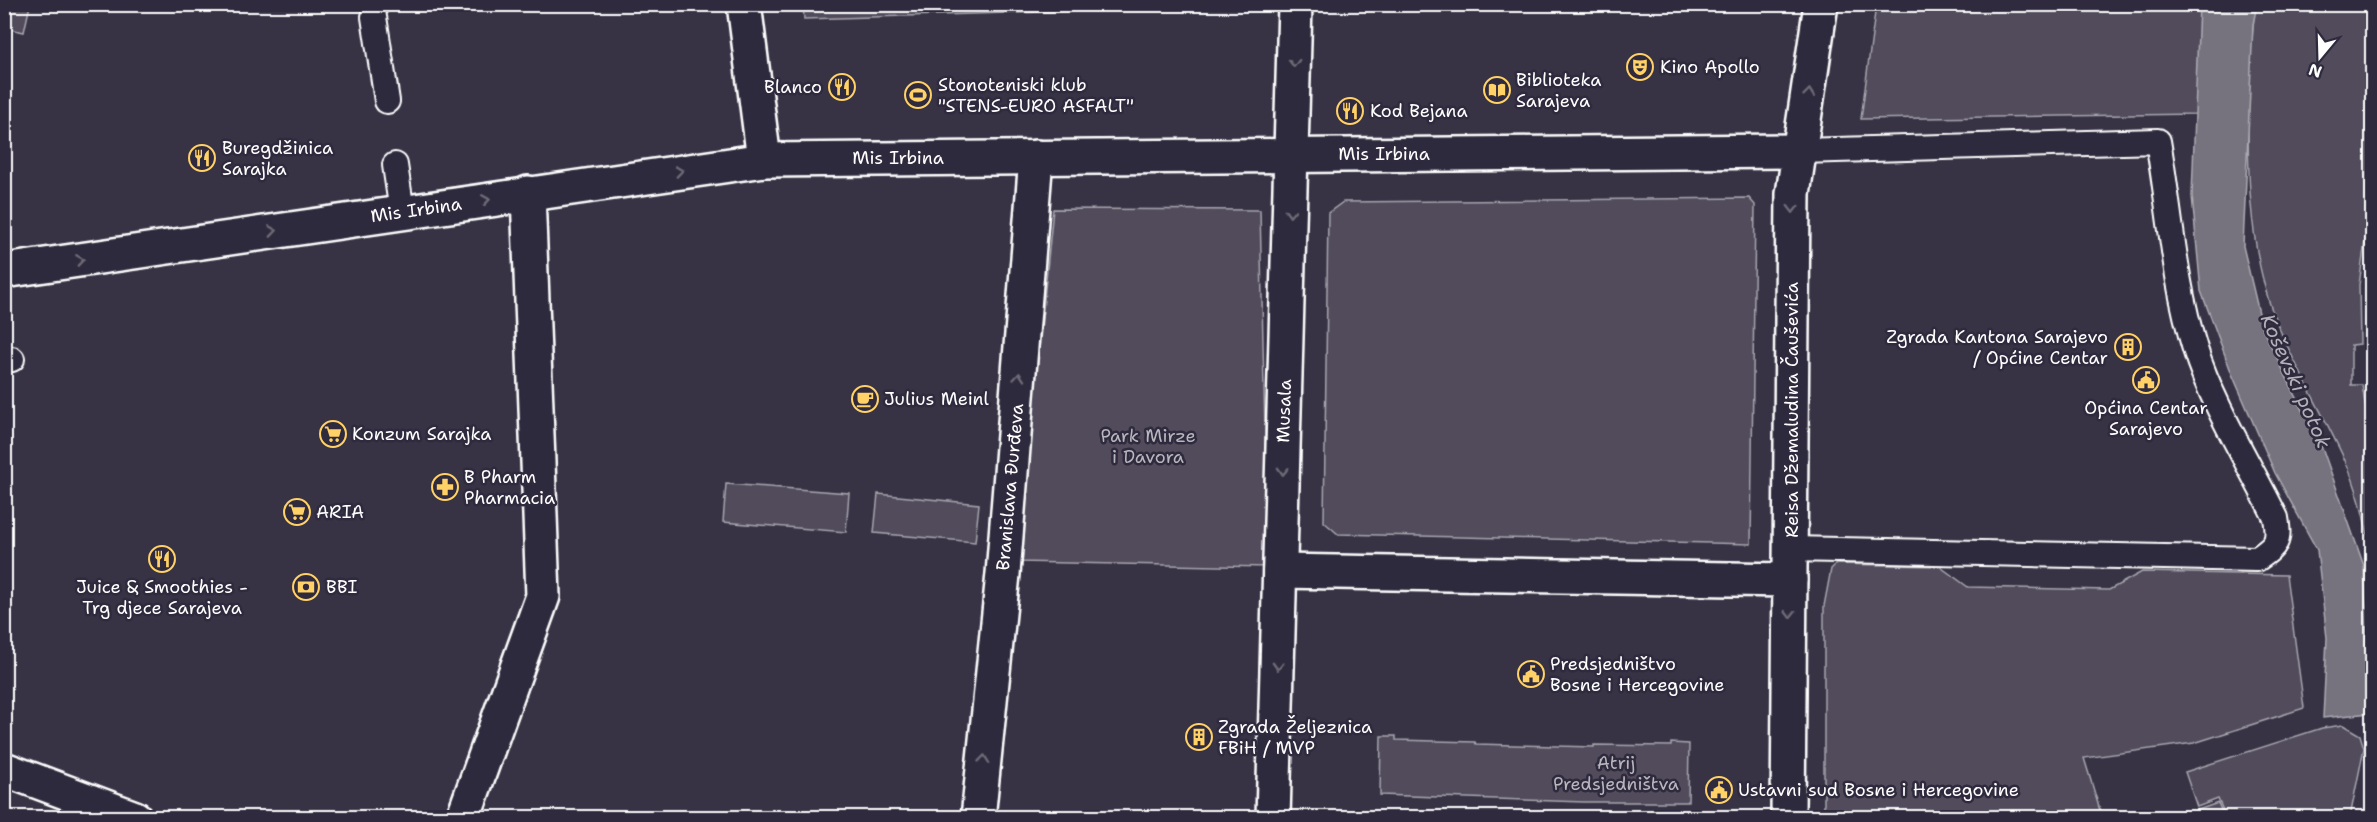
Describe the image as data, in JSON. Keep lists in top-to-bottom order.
{
  "streets": {
    "street": [
      "Mis Irbina",
      "Reisa Džemaludina Čauševića",
      "Musala",
      "Branislava Đurđeva"
    ]
  },
  "crossings": [
    ["Mis Irbina", "Reisa Džemaludina Čauševića"],
    ["Mis Irbina", "Musala"],
    ["Mis Irbina", "Branislava Đurđeva"]
  ],
  "one_way": ["Mis Irbina", "Musala", "Branislava Đurđeva"],
  "water": ["Koševski potok"],
  "parks": ["Park Mirze i Davora", "Atrij Predsjedništva"],
  "places": {
    "theatre": ["Kino Apollo"],
    "restaurant": [
      "Blanco",
      "Kod Bejana",
      "Buregdžinica Sarajka",
      "Juice & Smoothies - Trg djece Sarajeva"
    ],
    "library": ["Biblioteka Sarajeva"],
    "sports": ["Stonoteniski klub \"STENS-EURO ASFALT\""],
    "building": ["Zgrada Kantona Sarajevo / Općine Centar", "Zgrada Željeznica FBiH / MVP"],
    "public building": ["Općina Centar Sarajevo", "Predsjedništvo Bosne i Hercegovine", "Ustavni sud Bosne i Hercegovine"],
    "cafe": ["Julius Meinl"],
    "supermarket": ["Konzum Sarajka", "ARIA"],
    "pharmacy": ["B Pharm Pharmacia"],
    "bank": ["BBI"]
  },
  "north": "bottom"
}
